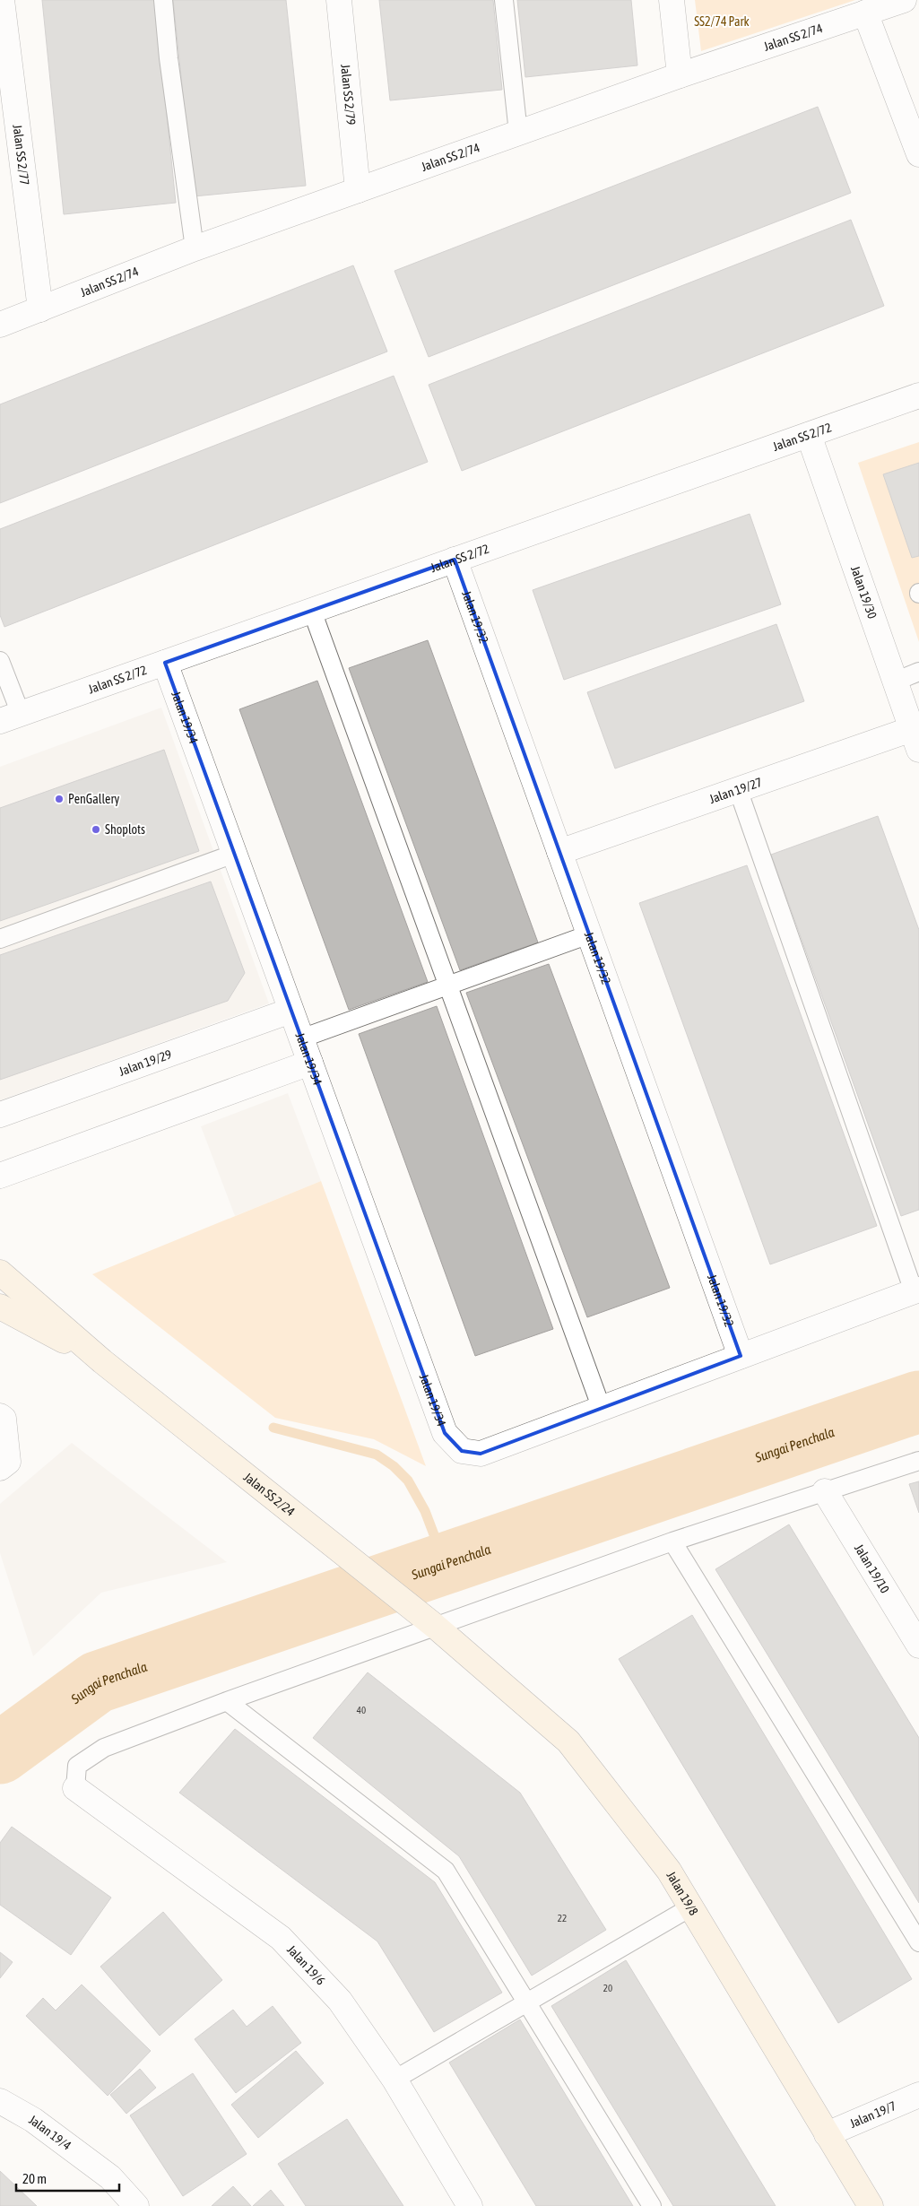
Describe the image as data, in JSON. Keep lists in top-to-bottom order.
{
  "streets": {
    "main road": ["Jalan SS 2/24", "Jalan 19/8"],
    "street": [
      "Jalan SS 2/74",
      "Jalan SS 2/79",
      "Jalan SS 2/77",
      "Jalan SS 2/72",
      "Jalan 19/30",
      "Jalan 19/32",
      "Jalan 19/34",
      "Jalan 19/27",
      "Jalan 19/29",
      "Jalan 19/10",
      "Jalan 19/6",
      "Jalan 19/7",
      "Jalan 19/4"
    ]
  },
  "crossings": [
    ["Jalan SS 2/74", "Jalan SS 2/79"],
    ["Jalan SS 2/74", "Jalan SS 2/77"],
    ["Jalan SS 2/72", "Jalan 19/30"],
    ["Jalan SS 2/72", "Jalan 19/32"],
    ["Jalan SS 2/72", "Jalan 19/34"],
    ["Jalan 19/30", "Jalan 19/27"],
    ["Jalan 19/32", "Jalan 19/27"],
    ["Jalan 19/34", "Jalan 19/29"],
    ["Jalan SS 2/24", "Jalan 19/8"],
    ["Jalan 19/8", "Jalan 19/7"]
  ],
  "water": ["Sungai Penchala"],
  "parks": ["SS2/74 Park"],
  "places": ["PenGallery", "Shoplots"],
  "house_numbers": ["40", "22", "20"],
  "scale_bar": "20 m"
}
